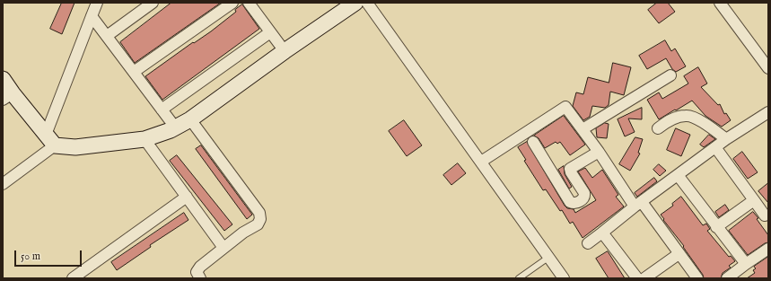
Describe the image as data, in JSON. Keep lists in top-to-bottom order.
{
  "scale_bar": "50 m"
}
